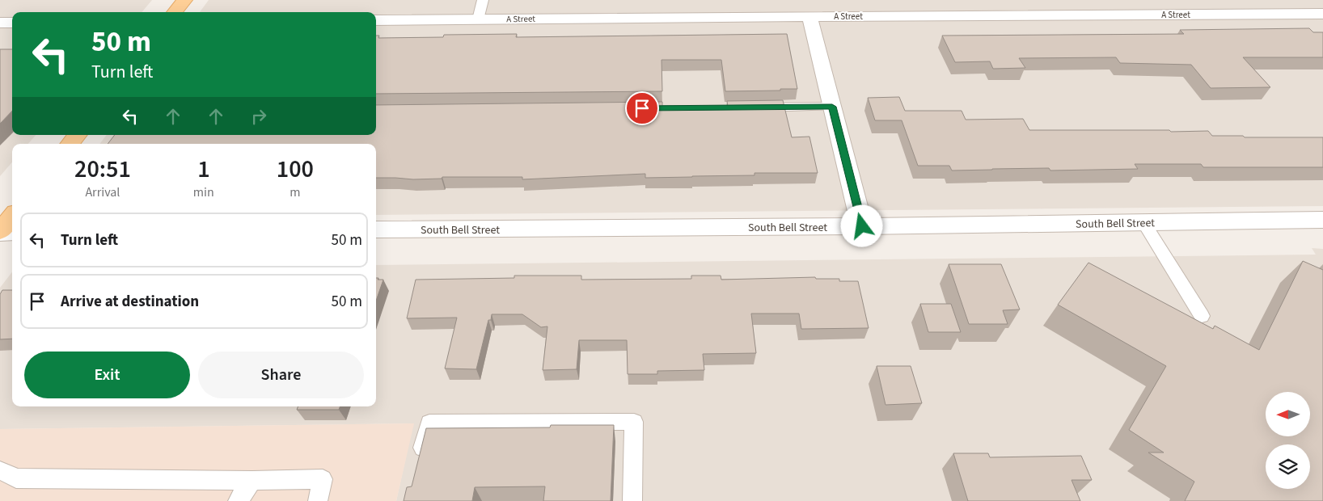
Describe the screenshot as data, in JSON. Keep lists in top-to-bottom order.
{
  "streets": {
    "street": ["A Street", "South Bell Street"]
  },
  "north": "left",
  "page": {
    "turn": ["50 m", "Turn left"],
    "eta": [
      "20:51",
      "Arrival",
      "1",
      "min",
      "100",
      "m"
    ],
    "list": [
      {
        "name": "Turn left",
        "value": "50 m"
      },
      {
        "name": "Arrive at destination",
        "value": "50 m"
      }
    ],
    "buttons": ["Exit", "Share"]
  }
}
